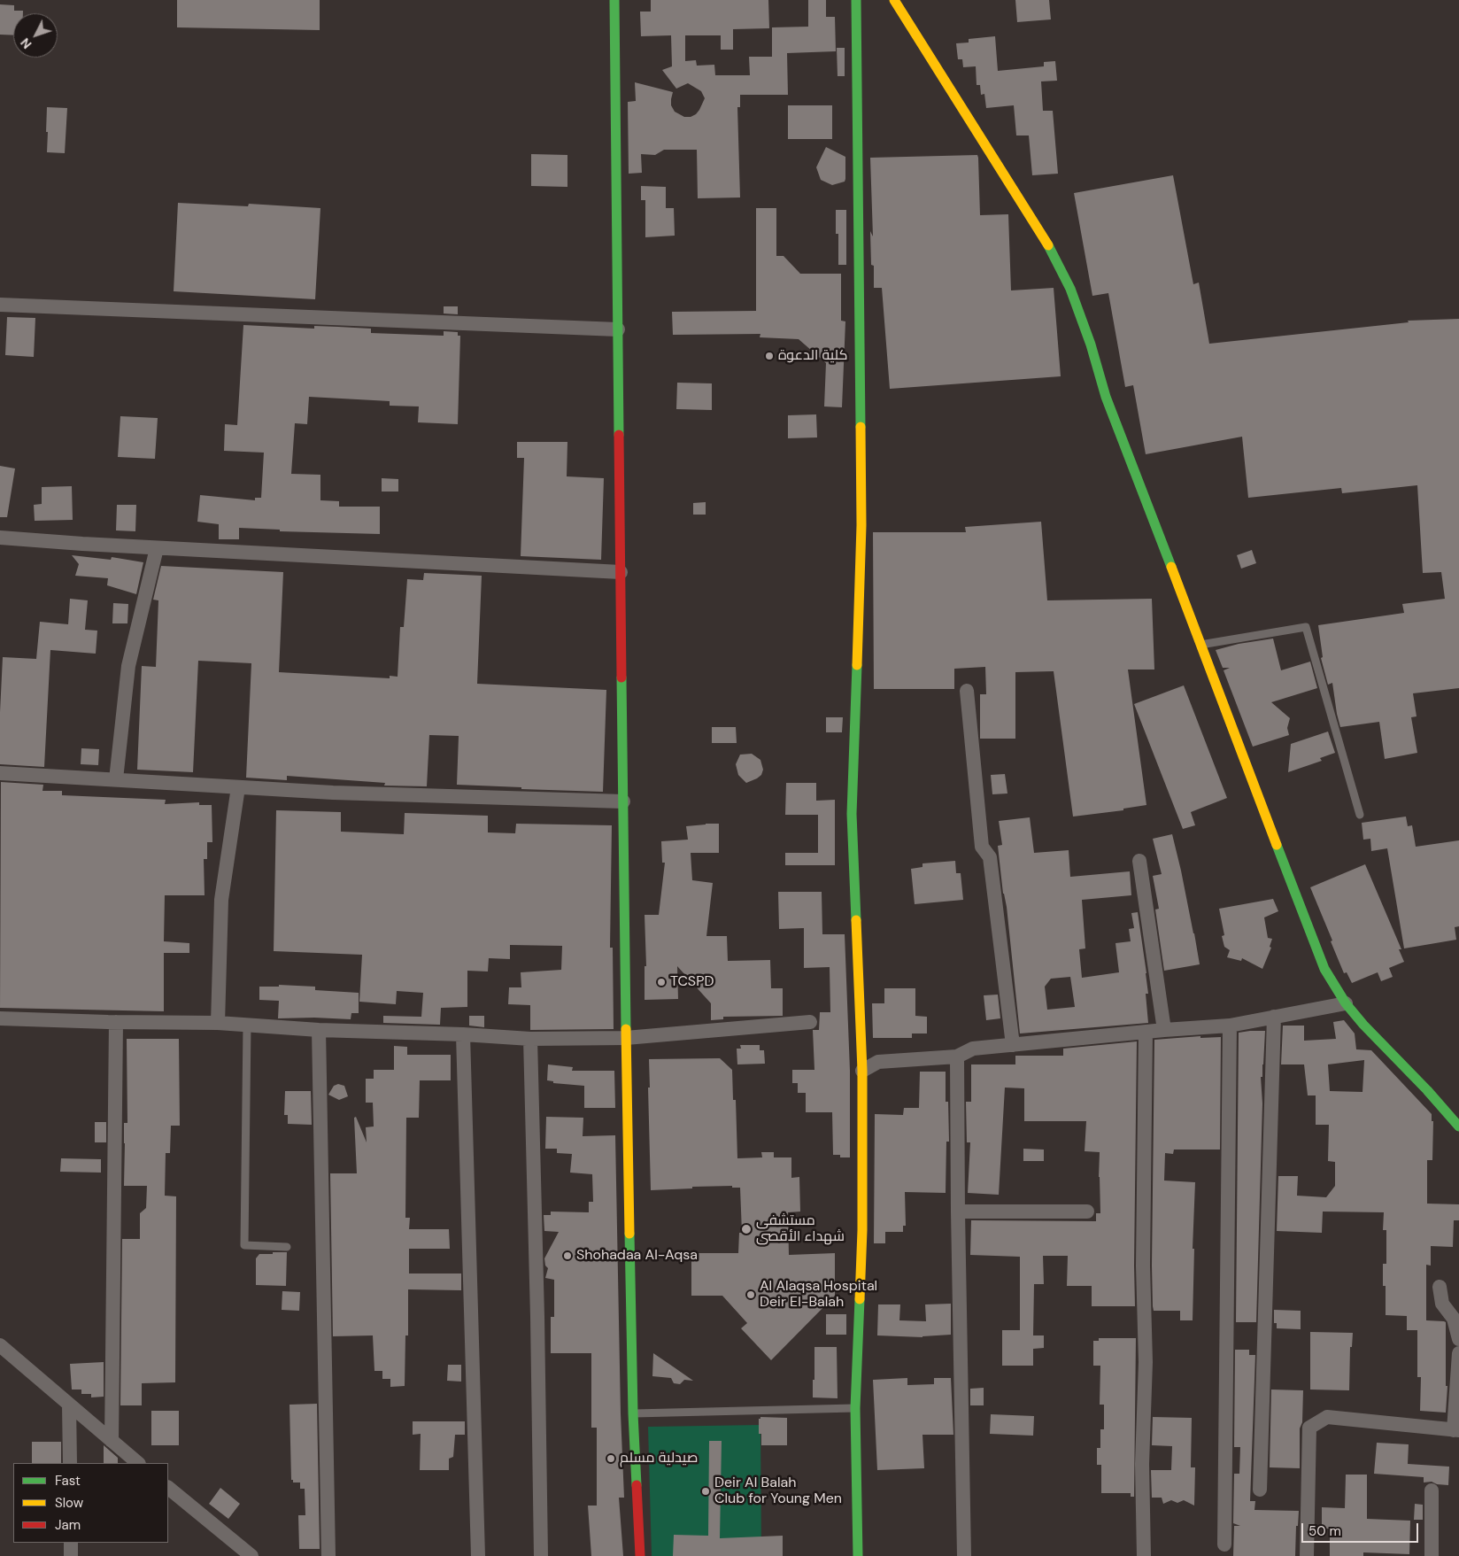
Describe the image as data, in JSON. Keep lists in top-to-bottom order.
{
  "places": [
    "كلية الدعوة",
    "TCSPD",
    "مستشفى شهداء الأقصى",
    "Shohadaa Al-Aqsa",
    "Al Alaqsa Hospital Deir El-Balah",
    "صيدلية مسلم",
    "Deir Al Balah Club for Young Men"
  ],
  "legend": ["Fast", "Slow", "Jam"],
  "scale_bar": "50 m",
  "north": "bottom left"
}
